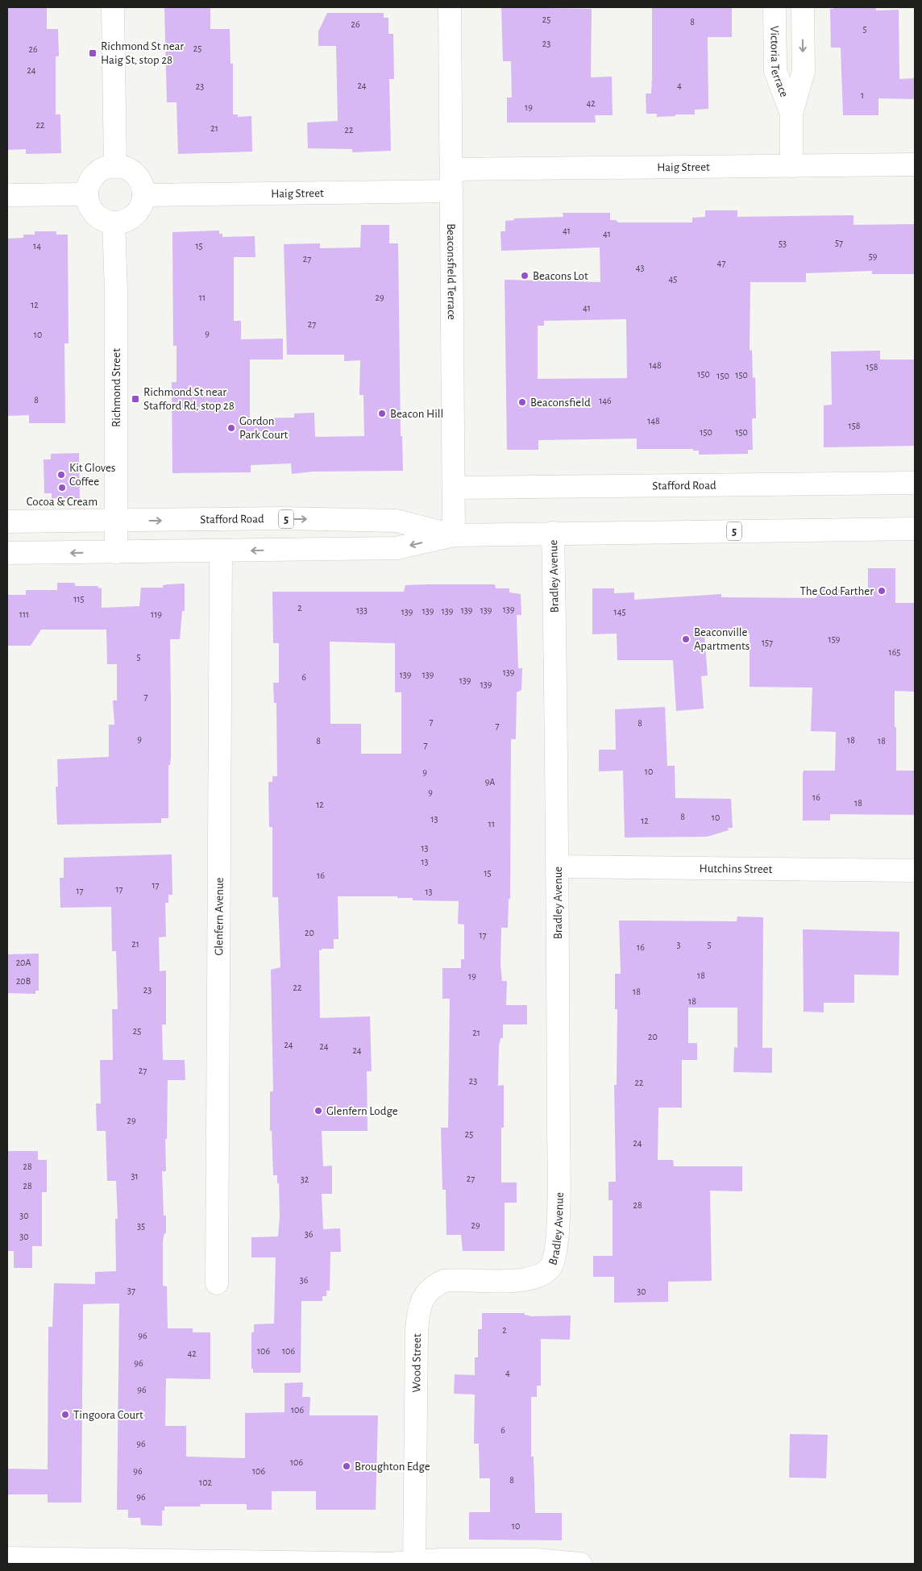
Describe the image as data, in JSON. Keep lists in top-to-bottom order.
{
  "streets": {
    "main road": [
      "Victoria Terrace",
      "Haig Street",
      "Beaconsfield Terrace",
      "Richmond Street",
      "Stafford Road",
      "5",
      "Bradley Avenue",
      "Hutchins Street",
      "Glenfern Avenue",
      "Wood Street"
    ]
  },
  "crossings": [
    ["Victoria Terrace", "Haig Street"],
    ["Haig Street", "Beaconsfield Terrace"],
    ["Haig Street", "Richmond Street"],
    ["Beaconsfield Terrace", "Stafford Road"],
    ["Richmond Street", "Stafford Road"],
    ["Stafford Road", "Bradley Avenue"],
    ["Stafford Road", "Glenfern Avenue"],
    ["Bradley Avenue", "Hutchins Street"],
    ["Bradley Avenue", "Wood Street"]
  ],
  "places": {
    "transit": ["Richmond St near Haig St, stop 28", "Richmond St near Stafford Rd, stop 28"],
    "other": [
      "Beacons Lot",
      "Beaconsfield",
      "Beacon Hill",
      "Gordon Park Court",
      "Kit Gloves Coffee",
      "Cocoa & Cream",
      "The Cod Farther",
      "Beaconville Apartments",
      "Glenfern Lodge",
      "Tingoora Court",
      "Broughton Edge"
    ]
  },
  "house_numbers": [
    "25",
    "8",
    "26",
    "5",
    "23",
    "25",
    "26",
    "24",
    "24",
    "4",
    "23",
    "1",
    "42",
    "19",
    "22",
    "21",
    "22",
    "41",
    "41",
    "57",
    "53",
    "14",
    "15",
    "59",
    "27",
    "47",
    "43",
    "45",
    "11",
    "29",
    "12",
    "41",
    "27",
    "9",
    "10",
    "148",
    "158",
    "150",
    "150",
    "150",
    "8",
    "146",
    "148",
    "158",
    "150",
    "150",
    "115",
    "2",
    "139",
    "133",
    "139",
    "139",
    "139",
    "139",
    "139",
    "145",
    "111",
    "119",
    "159",
    "157",
    "165",
    "5",
    "139",
    "139",
    "139",
    "6",
    "139",
    "139",
    "7",
    "7",
    "8",
    "7",
    "9",
    "18",
    "8",
    "18",
    "7",
    "10",
    "9",
    "9A",
    "9",
    "16",
    "18",
    "12",
    "8",
    "10",
    "13",
    "12",
    "11",
    "13",
    "13",
    "15",
    "16",
    "17",
    "17",
    "17",
    "13",
    "20",
    "17",
    "21",
    "3",
    "5",
    "16",
    "20A",
    "18",
    "19",
    "20B",
    "22",
    "23",
    "18",
    "18",
    "25",
    "21",
    "20",
    "24",
    "24",
    "24",
    "27",
    "23",
    "22",
    "29",
    "25",
    "24",
    "28",
    "31",
    "27",
    "32",
    "28",
    "28",
    "30",
    "29",
    "35",
    "36",
    "30",
    "36",
    "37",
    "30",
    "2",
    "96",
    "106",
    "106",
    "42",
    "96",
    "4",
    "96",
    "106",
    "6",
    "96",
    "106",
    "96",
    "106",
    "8",
    "102",
    "96",
    "10"
  ]
}
